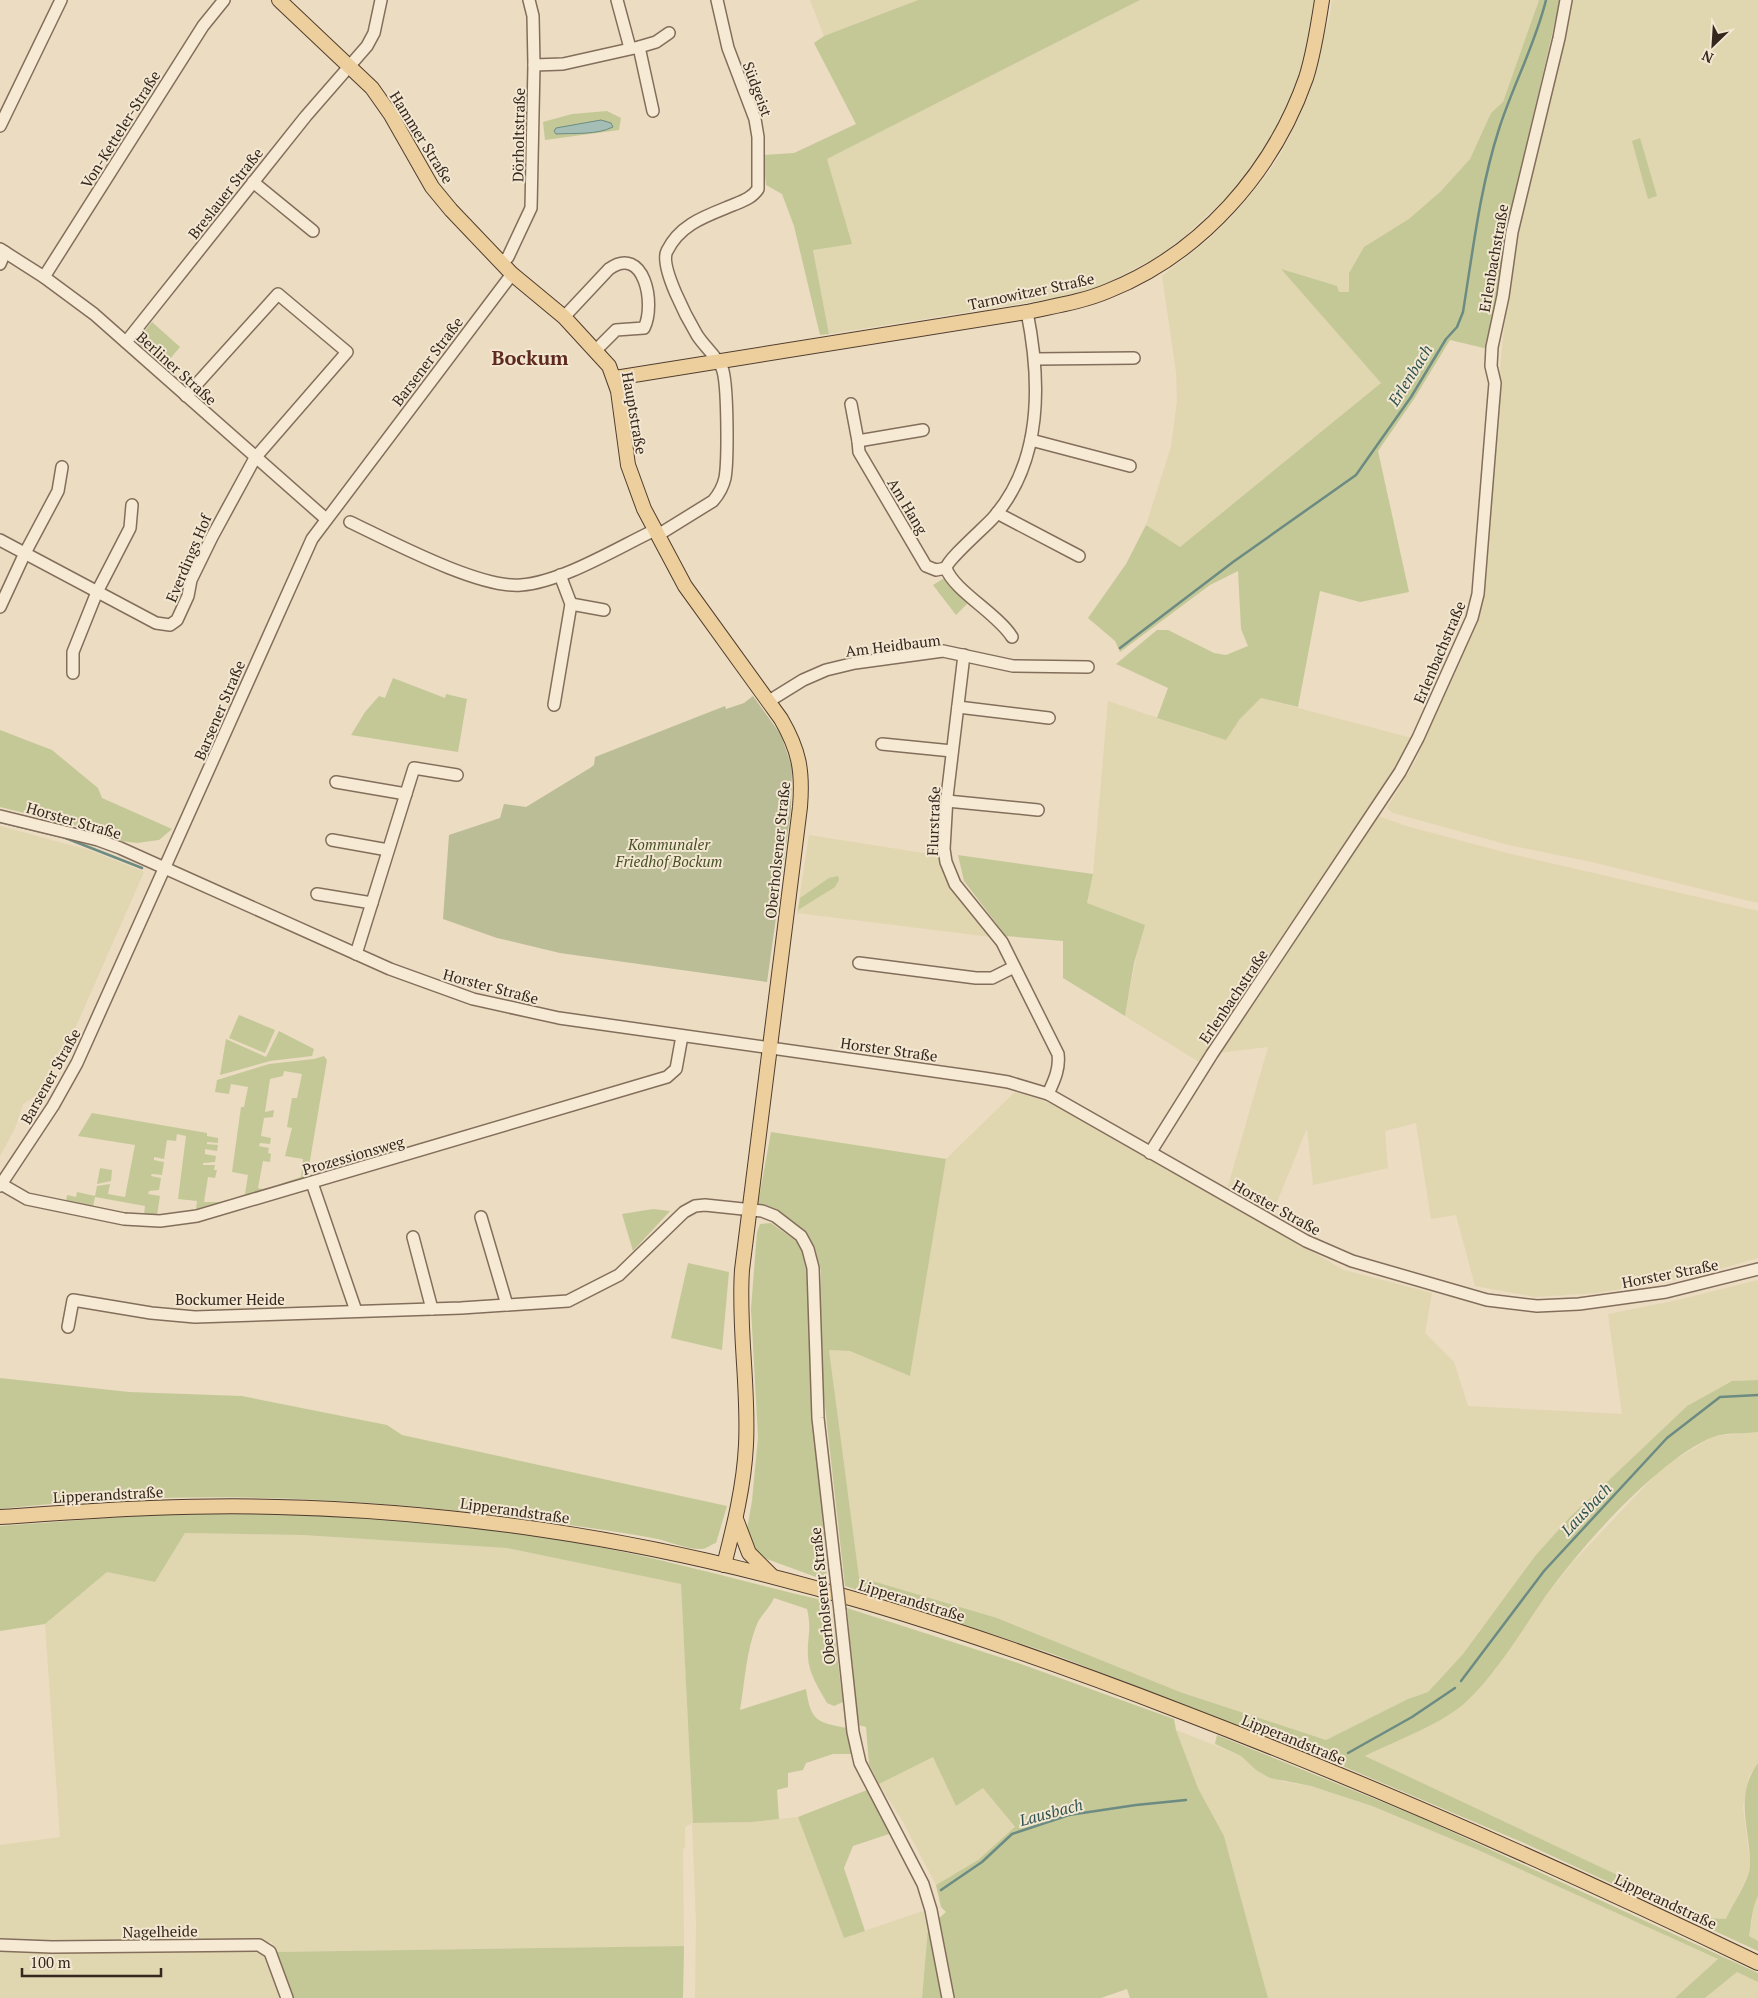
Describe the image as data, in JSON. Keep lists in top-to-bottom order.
{
  "streets": {
    "main road": [
      "Hammer Straße",
      "Tarnowitzer Straße",
      "Hauptstraße",
      "Oberholsener Straße",
      "Lipperandstraße"
    ],
    "street": [
      "Südgeist",
      "Von-Ketteler-Straße",
      "Dörholtstraße",
      "Breslauer Straße",
      "Erlenbachstraße",
      "Barsener Straße",
      "Berliner Straße",
      "Am Hang",
      "Everdings Hof",
      "Am Heidbaum",
      "Horster Straße",
      "Flurstraße",
      "Prozessionsweg",
      "Bockumer Heide",
      "Nagelheide"
    ]
  },
  "crossings": [
    ["Südgeist", "Tarnowitzer Straße"],
    ["Von-Ketteler-Straße", "Berliner Straße"],
    ["Dörholtstraße", "Hammer Straße"],
    ["Hammer Straße", "Breslauer Straße"],
    ["Hammer Straße", "Barsener Straße"],
    ["Hammer Straße", "Hauptstraße"],
    ["Breslauer Straße", "Berliner Straße"],
    ["Erlenbachstraße", "Horster Straße"],
    ["Tarnowitzer Straße", "Hauptstraße"],
    ["Barsener Straße", "Berliner Straße"],
    ["Barsener Straße", "Hauptstraße"],
    ["Barsener Straße", "Horster Straße"],
    ["Barsener Straße", "Prozessionsweg"],
    ["Berliner Straße", "Everdings Hof"],
    ["Hauptstraße", "Oberholsener Straße"],
    ["Am Heidbaum", "Flurstraße"],
    ["Am Heidbaum", "Oberholsener Straße"],
    ["Horster Straße", "Flurstraße"],
    ["Horster Straße", "Oberholsener Straße"],
    ["Horster Straße", "Prozessionsweg"],
    ["Oberholsener Straße", "Bockumer Heide"],
    ["Oberholsener Straße", "Lipperandstraße"]
  ],
  "districts": ["Bockum"],
  "water": ["Erlenbach", "Lausbach"],
  "parks": ["Kommunaler Friedhof Bockum"],
  "scale_bar": "100 m",
  "north": "bottom left"
}
